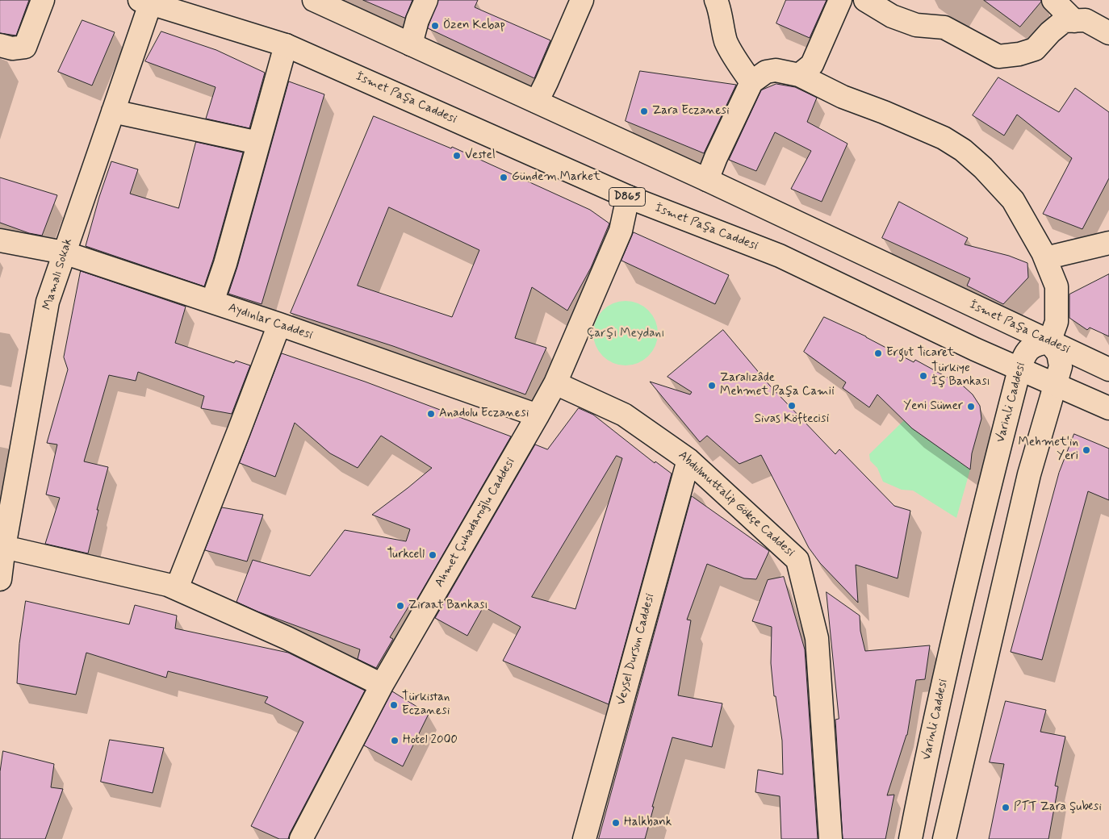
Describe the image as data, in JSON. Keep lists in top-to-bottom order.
{
  "streets": {
    "main road": [
      "İsmet Paşa Caddesi",
      "D865",
      "Mamalı Sokak",
      "Aydınlar Caddesi",
      "Varinli Caddesi",
      "Abdulmuttalip Gökçe Caddesi",
      "Ahmet Çuhadaroğlu Caddesi",
      "Veysel Dursun Caddesi"
    ]
  },
  "crossings": [
    ["İsmet Paşa Caddesi", "Mamalı Sokak"],
    ["İsmet Paşa Caddesi", "Varinli Caddesi"],
    ["İsmet Paşa Caddesi", "Ahmet Çuhadaroğlu Caddesi"],
    ["Mamalı Sokak", "Aydınlar Caddesi"],
    ["Aydınlar Caddesi", "Ahmet Çuhadaroğlu Caddesi"],
    ["Abdulmuttalip Gökçe Caddesi", "Ahmet Çuhadaroğlu Caddesi"],
    ["Abdulmuttalip Gökçe Caddesi", "Veysel Dursun Caddesi"]
  ],
  "parks": ["Çarşı Meydanı"],
  "places": [
    "Özen Kebap",
    "Zara Eczanesi",
    "Vestel",
    "Gündem Market",
    "Ergut Ticaret",
    "Türkiye İş Bankası",
    "Zaralızâde Mehmet Paşa Camii",
    "Sivas Köftecisi",
    "Yeni Sümer",
    "Anadolu Eczanesi",
    "Mehmet'in Yeri",
    "Turkcell",
    "Ziraat Bankası",
    "Türkistan Eczanesi",
    "Hotel 2000",
    "PTT Zara Şubesi",
    "Halkbank"
  ]
}
